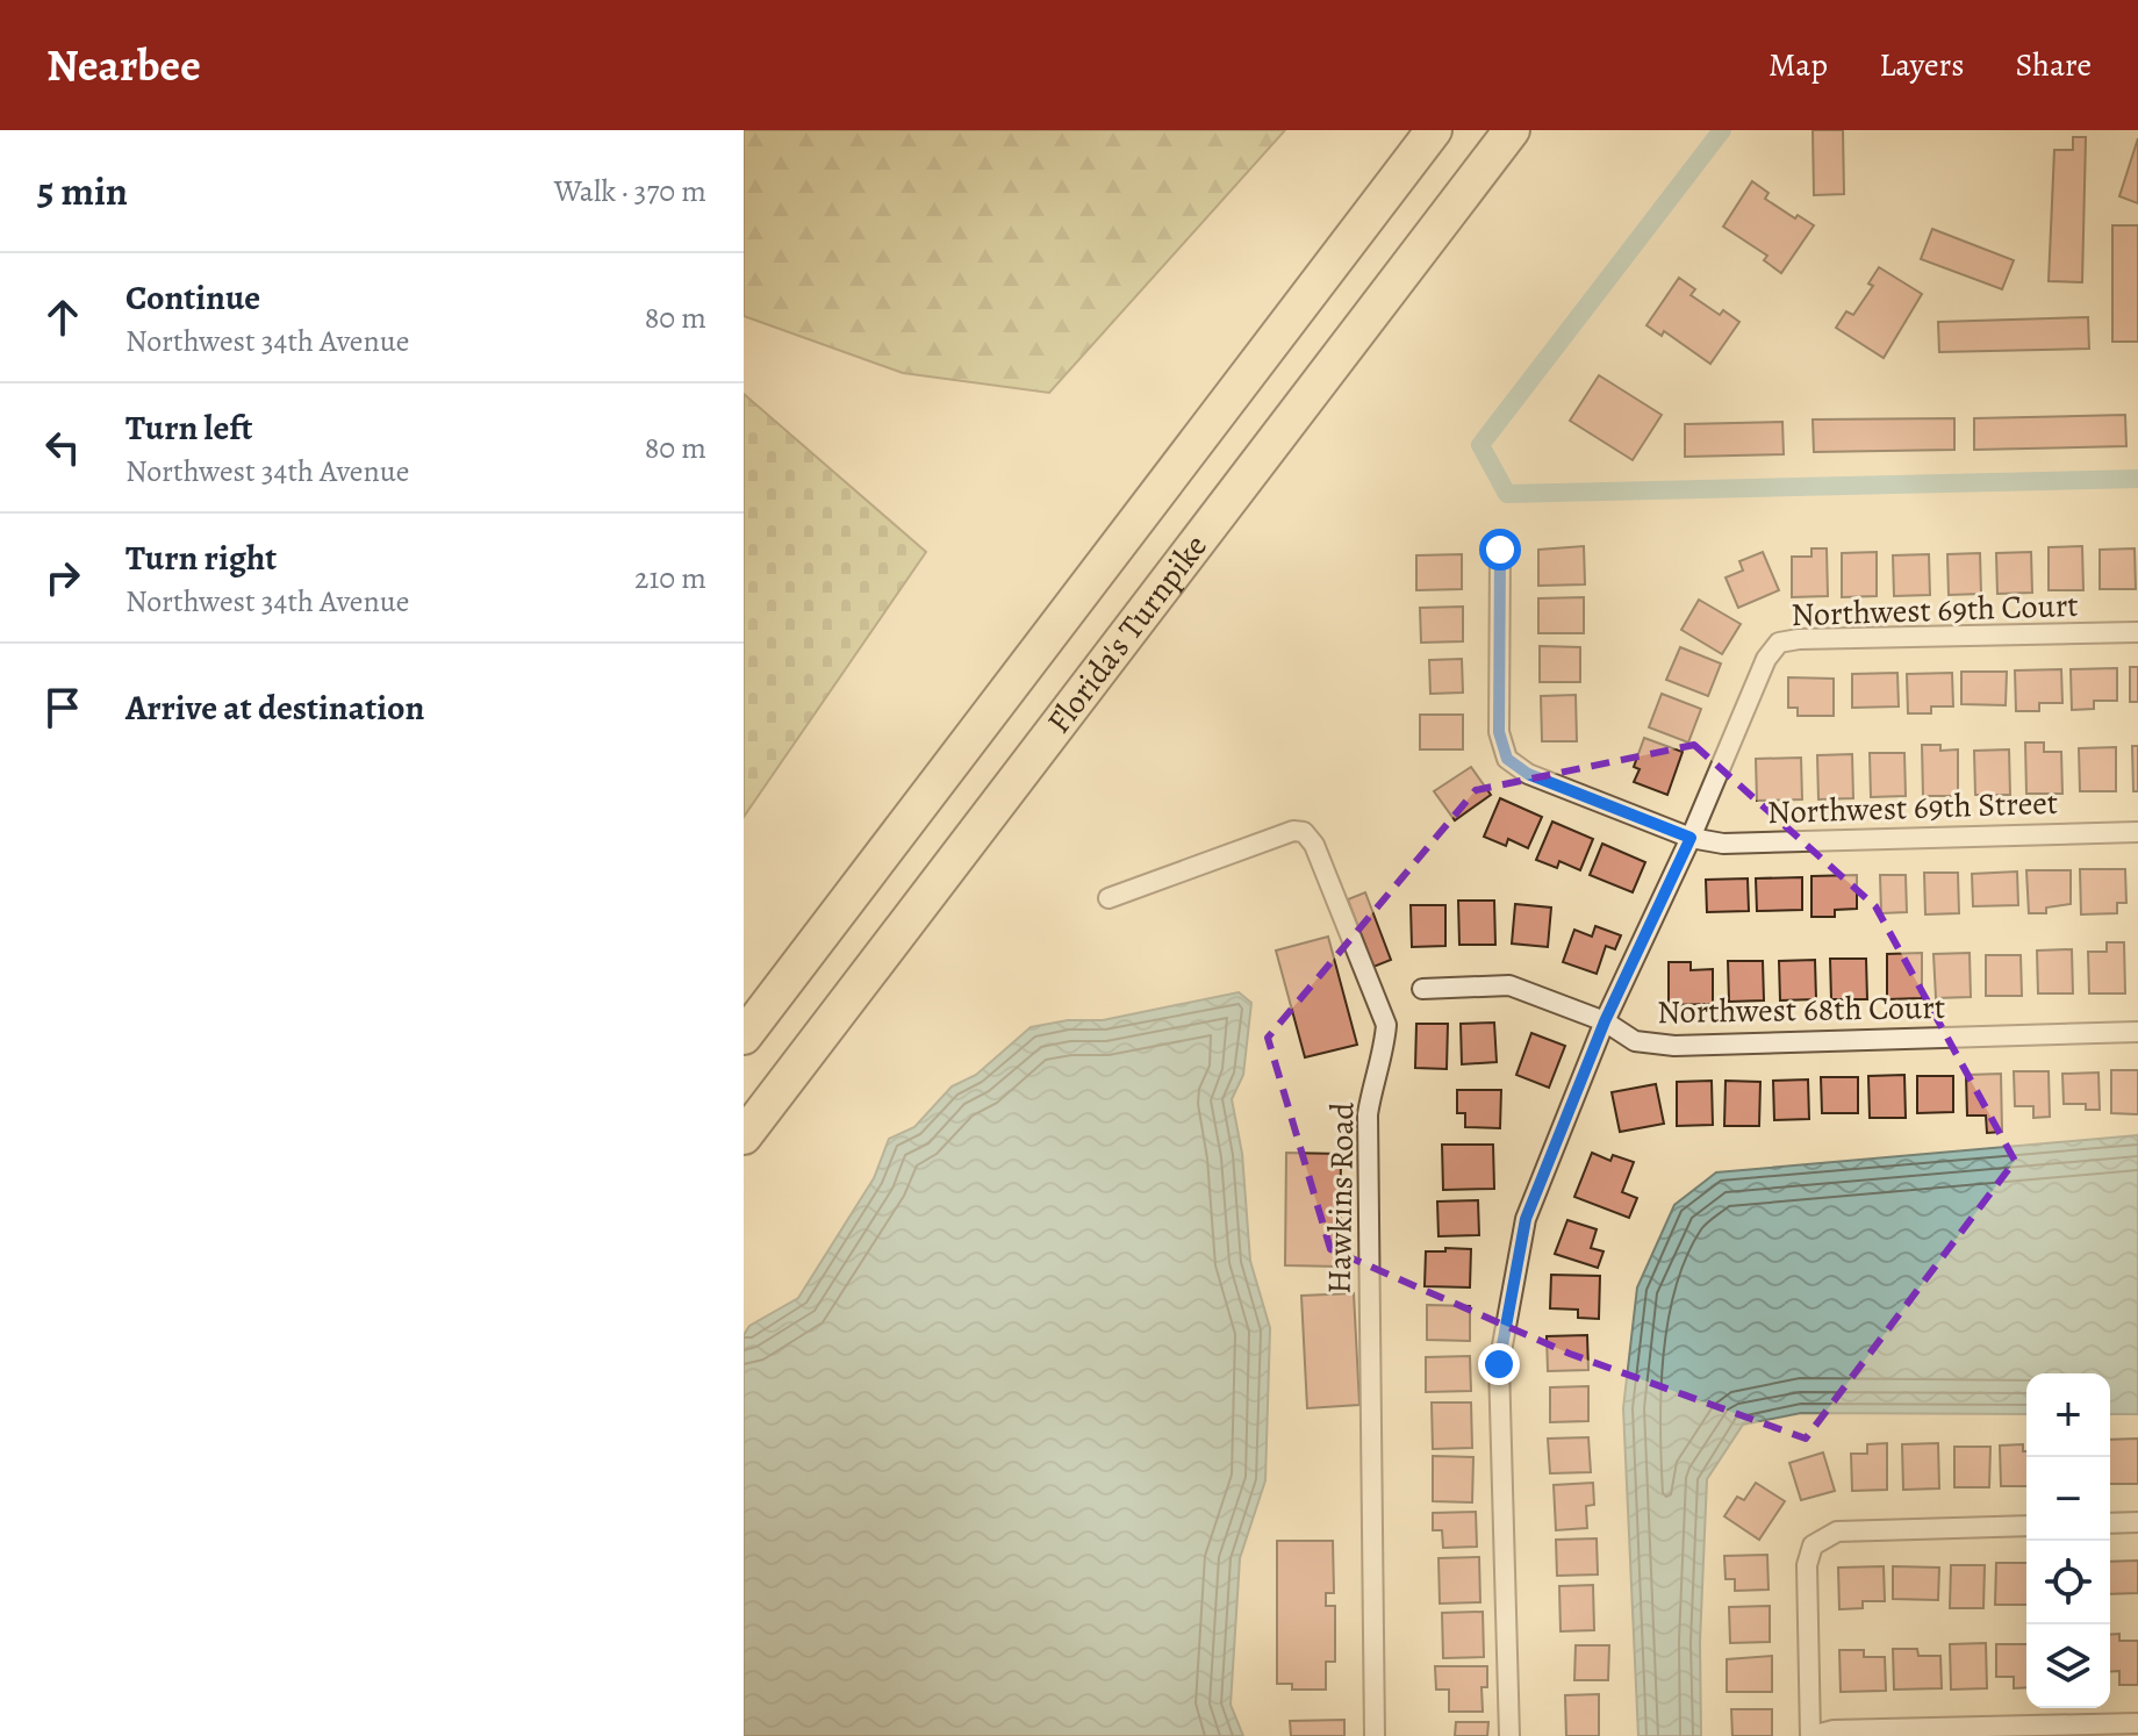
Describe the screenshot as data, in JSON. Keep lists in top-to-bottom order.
{
  "streets": {
    "highway": ["Florida's Turnpike"],
    "street": [
      "Northwest 69th Court",
      "Northwest 69th Street",
      "Northwest 68th Court",
      "Hawkins Road"
    ]
  },
  "crossings": [
    ["Northwest 69th Court", "Northwest 69th Street"]
  ],
  "page": {
    "header": "Nearbee",
    "nav": ["Map", "Layers", "Share"],
    "heading": ["5 min", "Walk · 370 m"],
    "list": [
      ["Continue", "Northwest 34th Avenue", "80 m"],
      ["Turn left", "Northwest 34th Avenue", "80 m"],
      ["Turn right", "Northwest 34th Avenue", "210 m"],
      "Arrive at destination"
    ],
    "map_buttons": ["+", "−"]
  }
}
